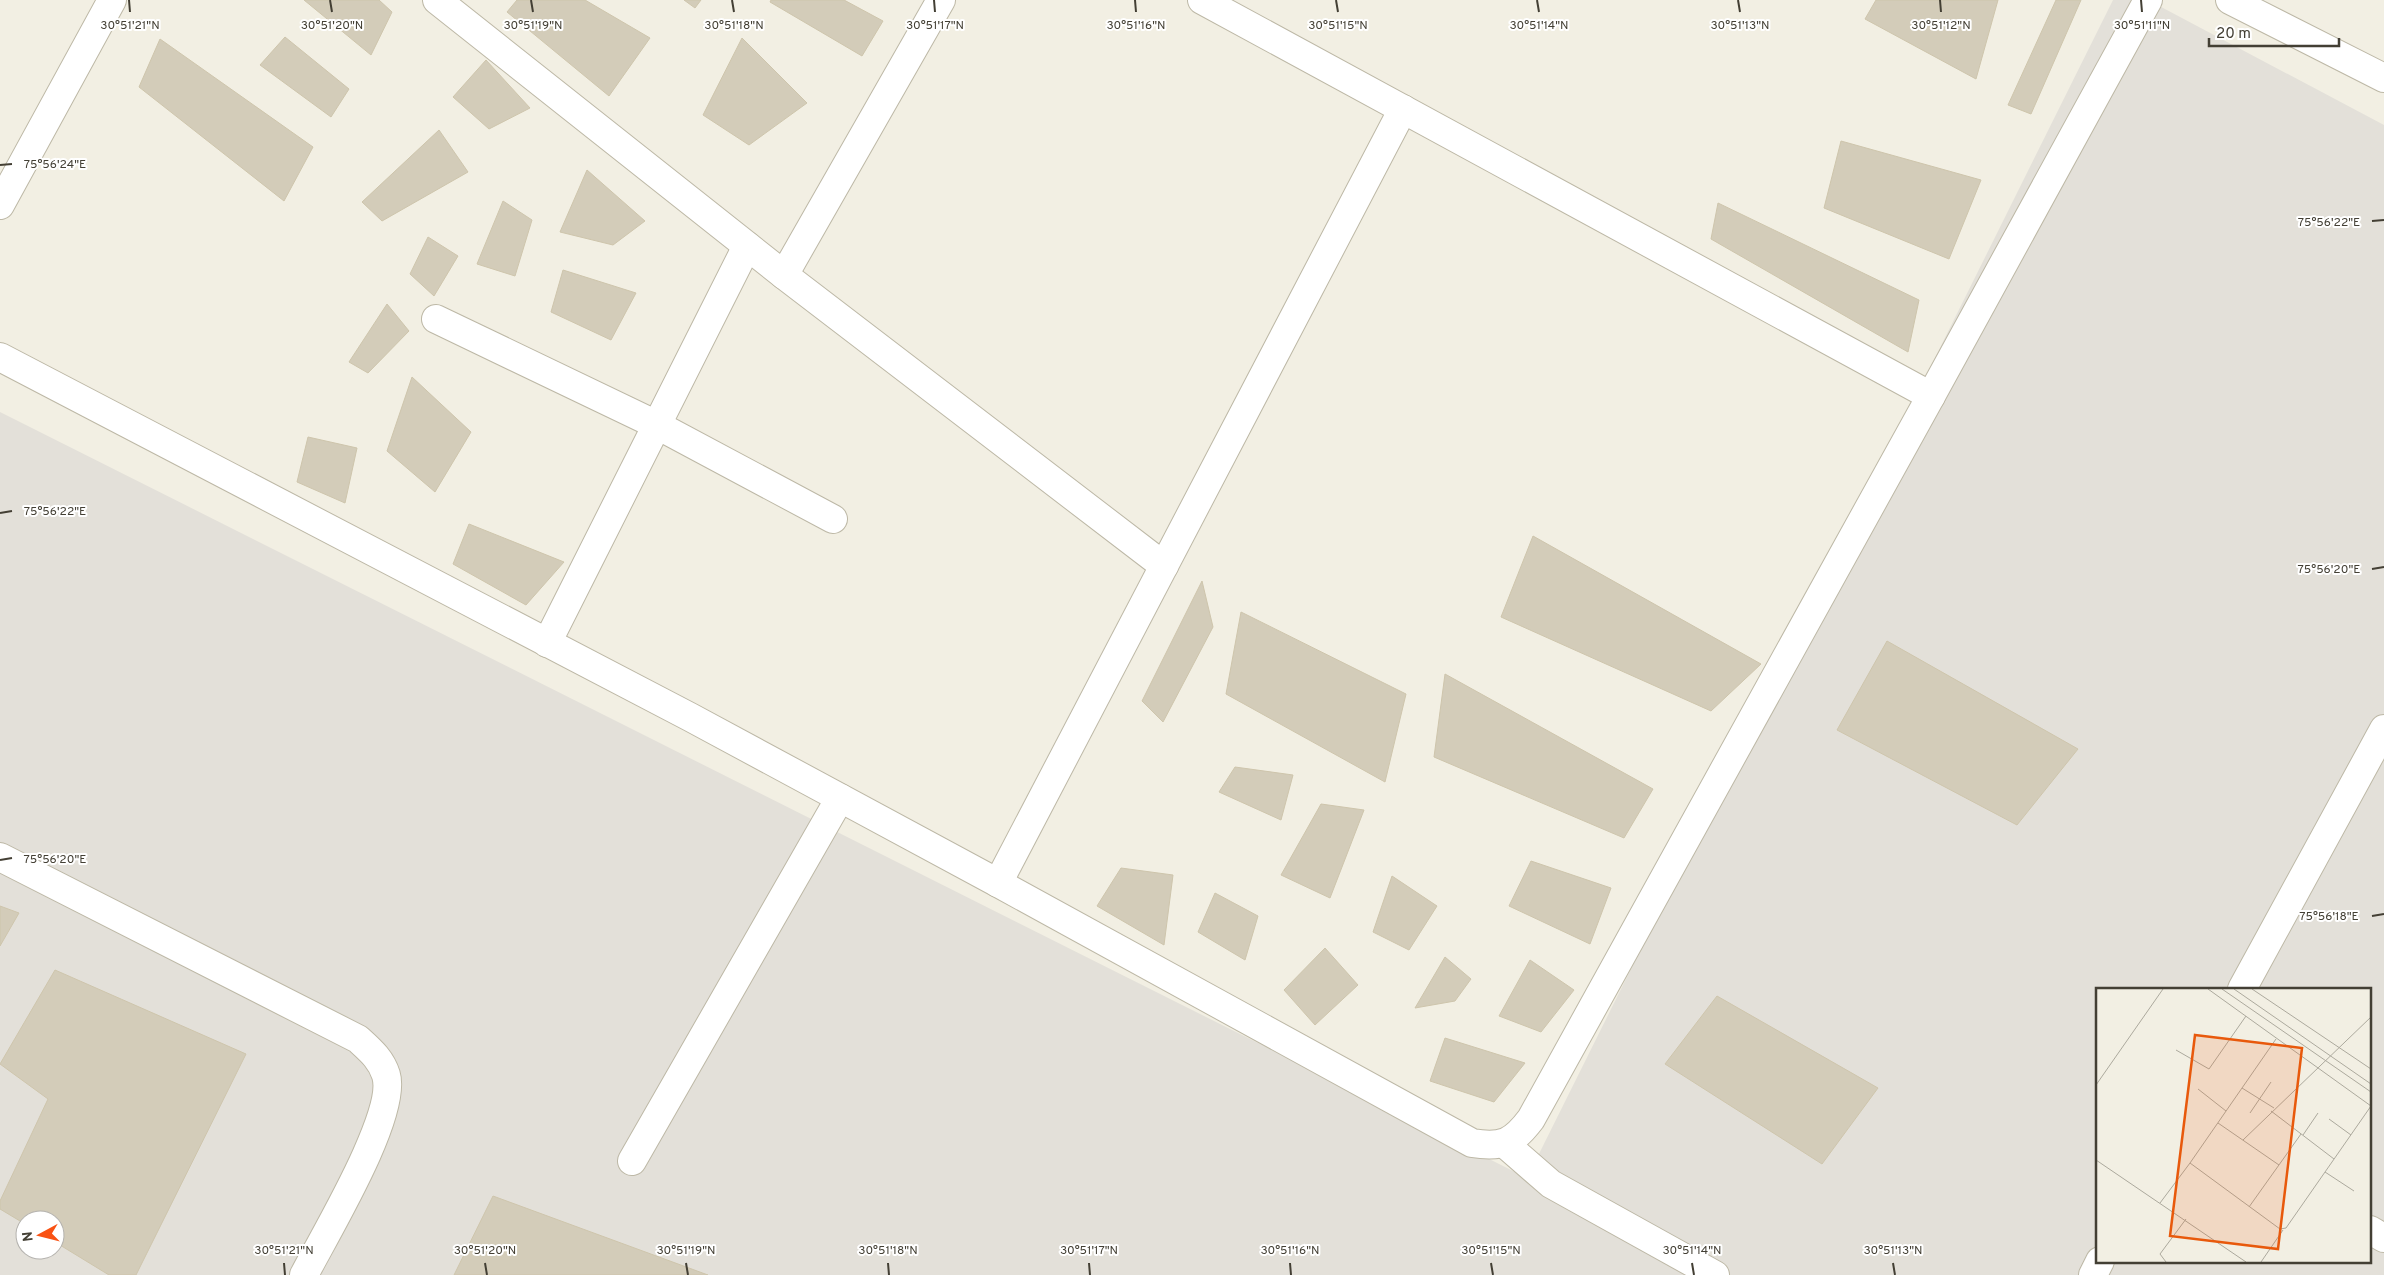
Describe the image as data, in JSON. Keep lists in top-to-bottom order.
{
  "scale_bar": "20 m",
  "north": "left",
  "coordinates": [
    "30°51'21\"N",
    "30°51'20\"N",
    "30°51'19\"N",
    "30°51'18\"N",
    "30°51'17\"N",
    "30°51'16\"N",
    "30°51'15\"N",
    "30°51'14\"N",
    "30°51'13\"N",
    "30°51'12\"N",
    "30°51'11\"N",
    "75°56'24\"E",
    "75°56'22\"E",
    "75°56'20\"E",
    "75°56'18\"E"
  ]
}
